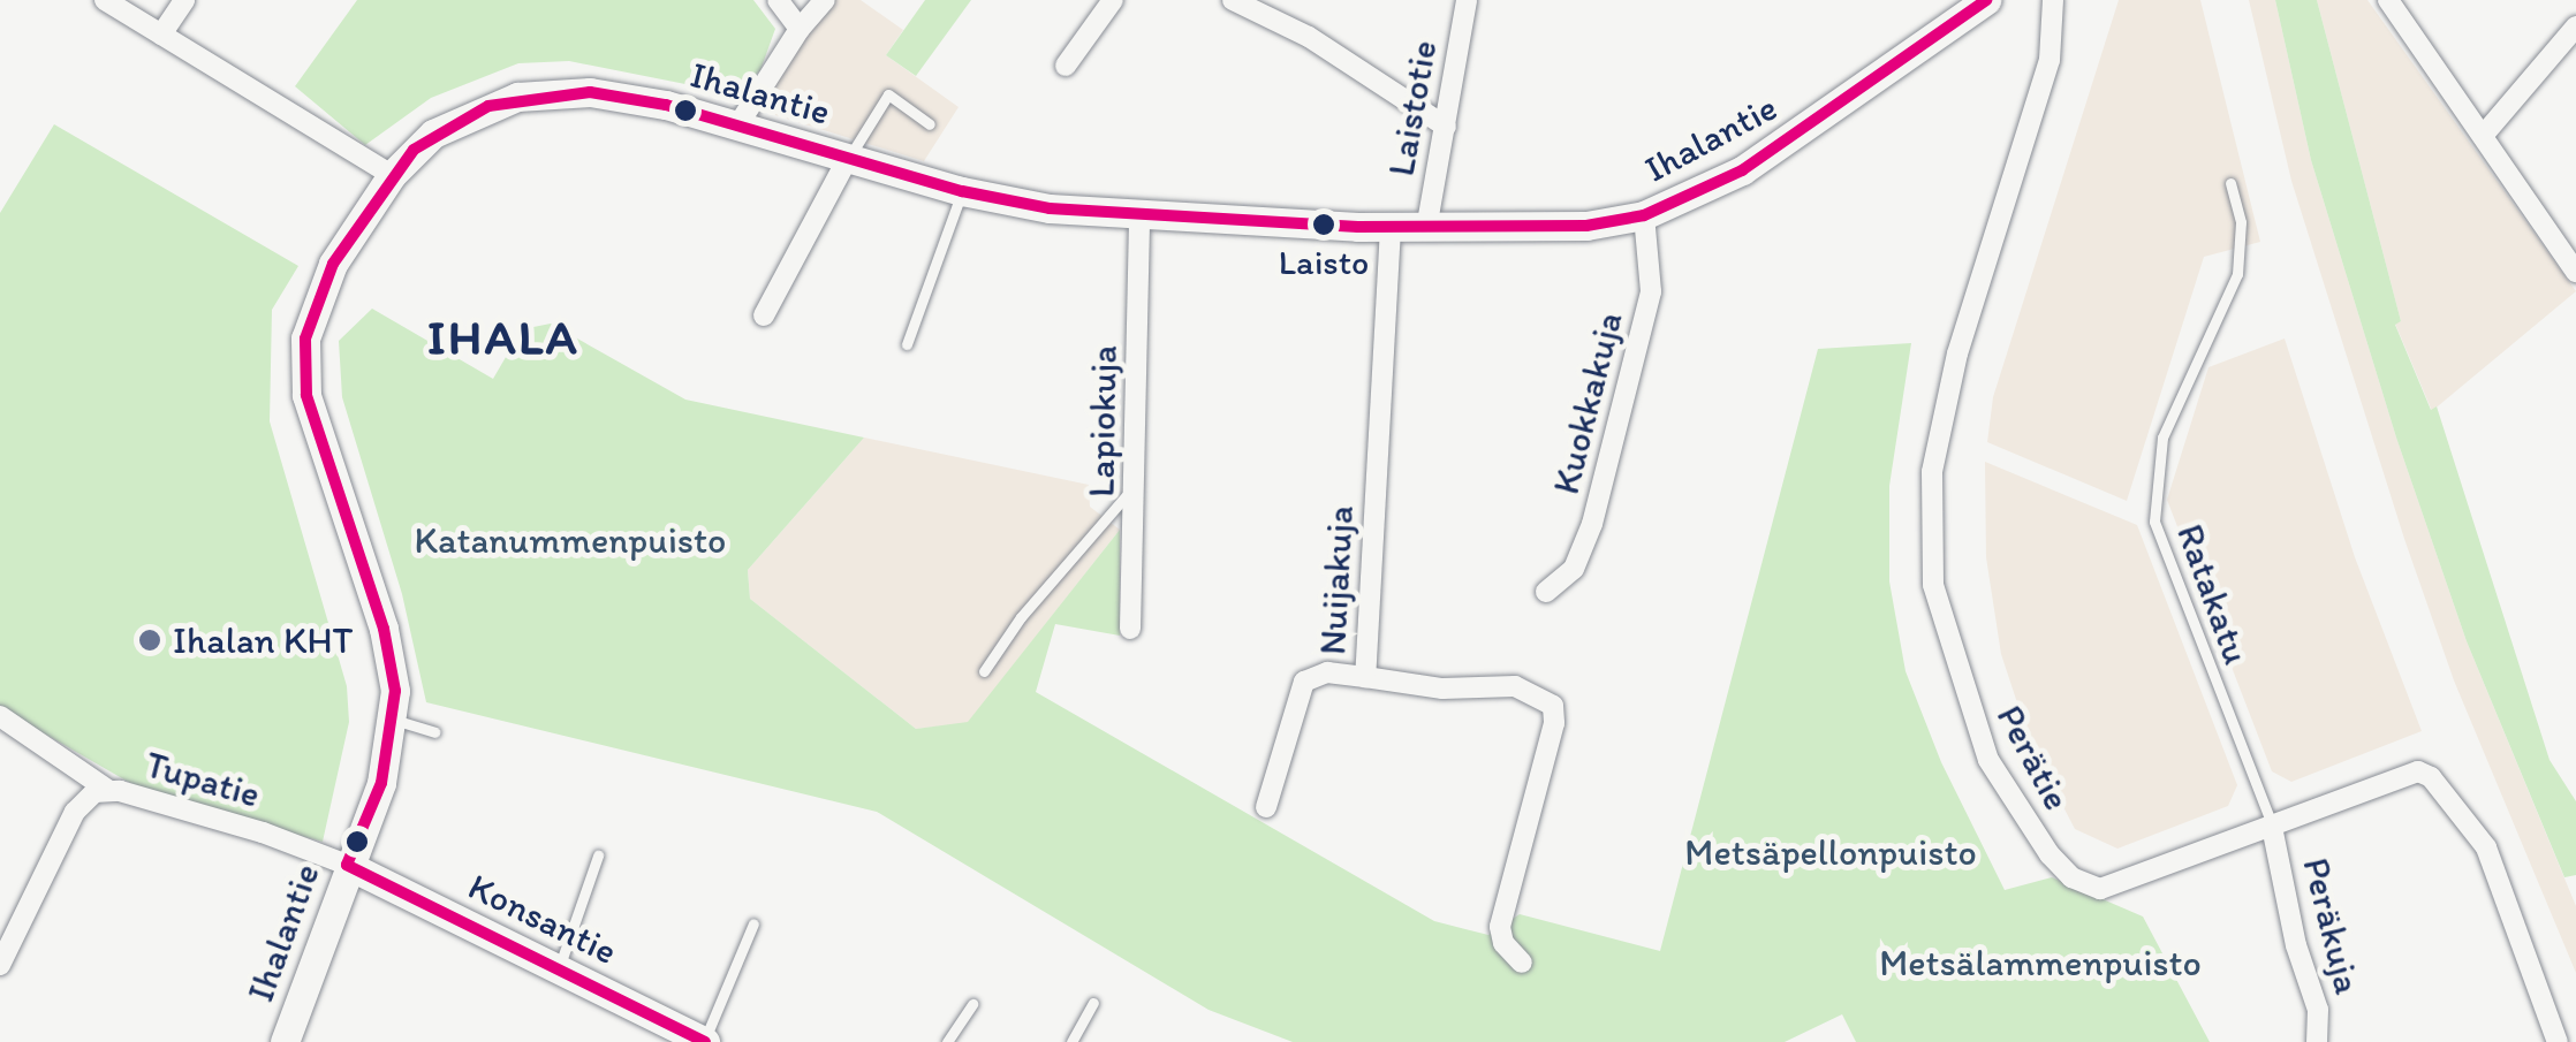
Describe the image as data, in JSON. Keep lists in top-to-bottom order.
{
  "streets": {
    "street": [
      "Ihalantie",
      "Laistotie",
      "Kuokkakuja",
      "Lapiokuja",
      "Nuijakuja",
      "Perätie",
      "Tupatie",
      "Konsantie",
      "Peräkuja"
    ],
    "lane": ["Ratakatu"]
  },
  "crossings": [
    ["Ihalantie", "Laistotie"],
    ["Ihalantie", "Kuokkakuja"],
    ["Ihalantie", "Lapiokuja"],
    ["Ihalantie", "Nuijakuja"],
    ["Ihalantie", "Tupatie"],
    ["Ihalantie", "Konsantie"],
    ["Ratakatu", "Perätie"],
    ["Ratakatu", "Peräkuja"],
    ["Perätie", "Peräkuja"],
    ["Tupatie", "Konsantie"]
  ],
  "districts": ["IHALA"],
  "parks": ["Katanummenpuisto", "Metsäpellonpuisto", "Metsälammenpuisto"],
  "places": ["Laisto", "Ihalan KHT"]
}
